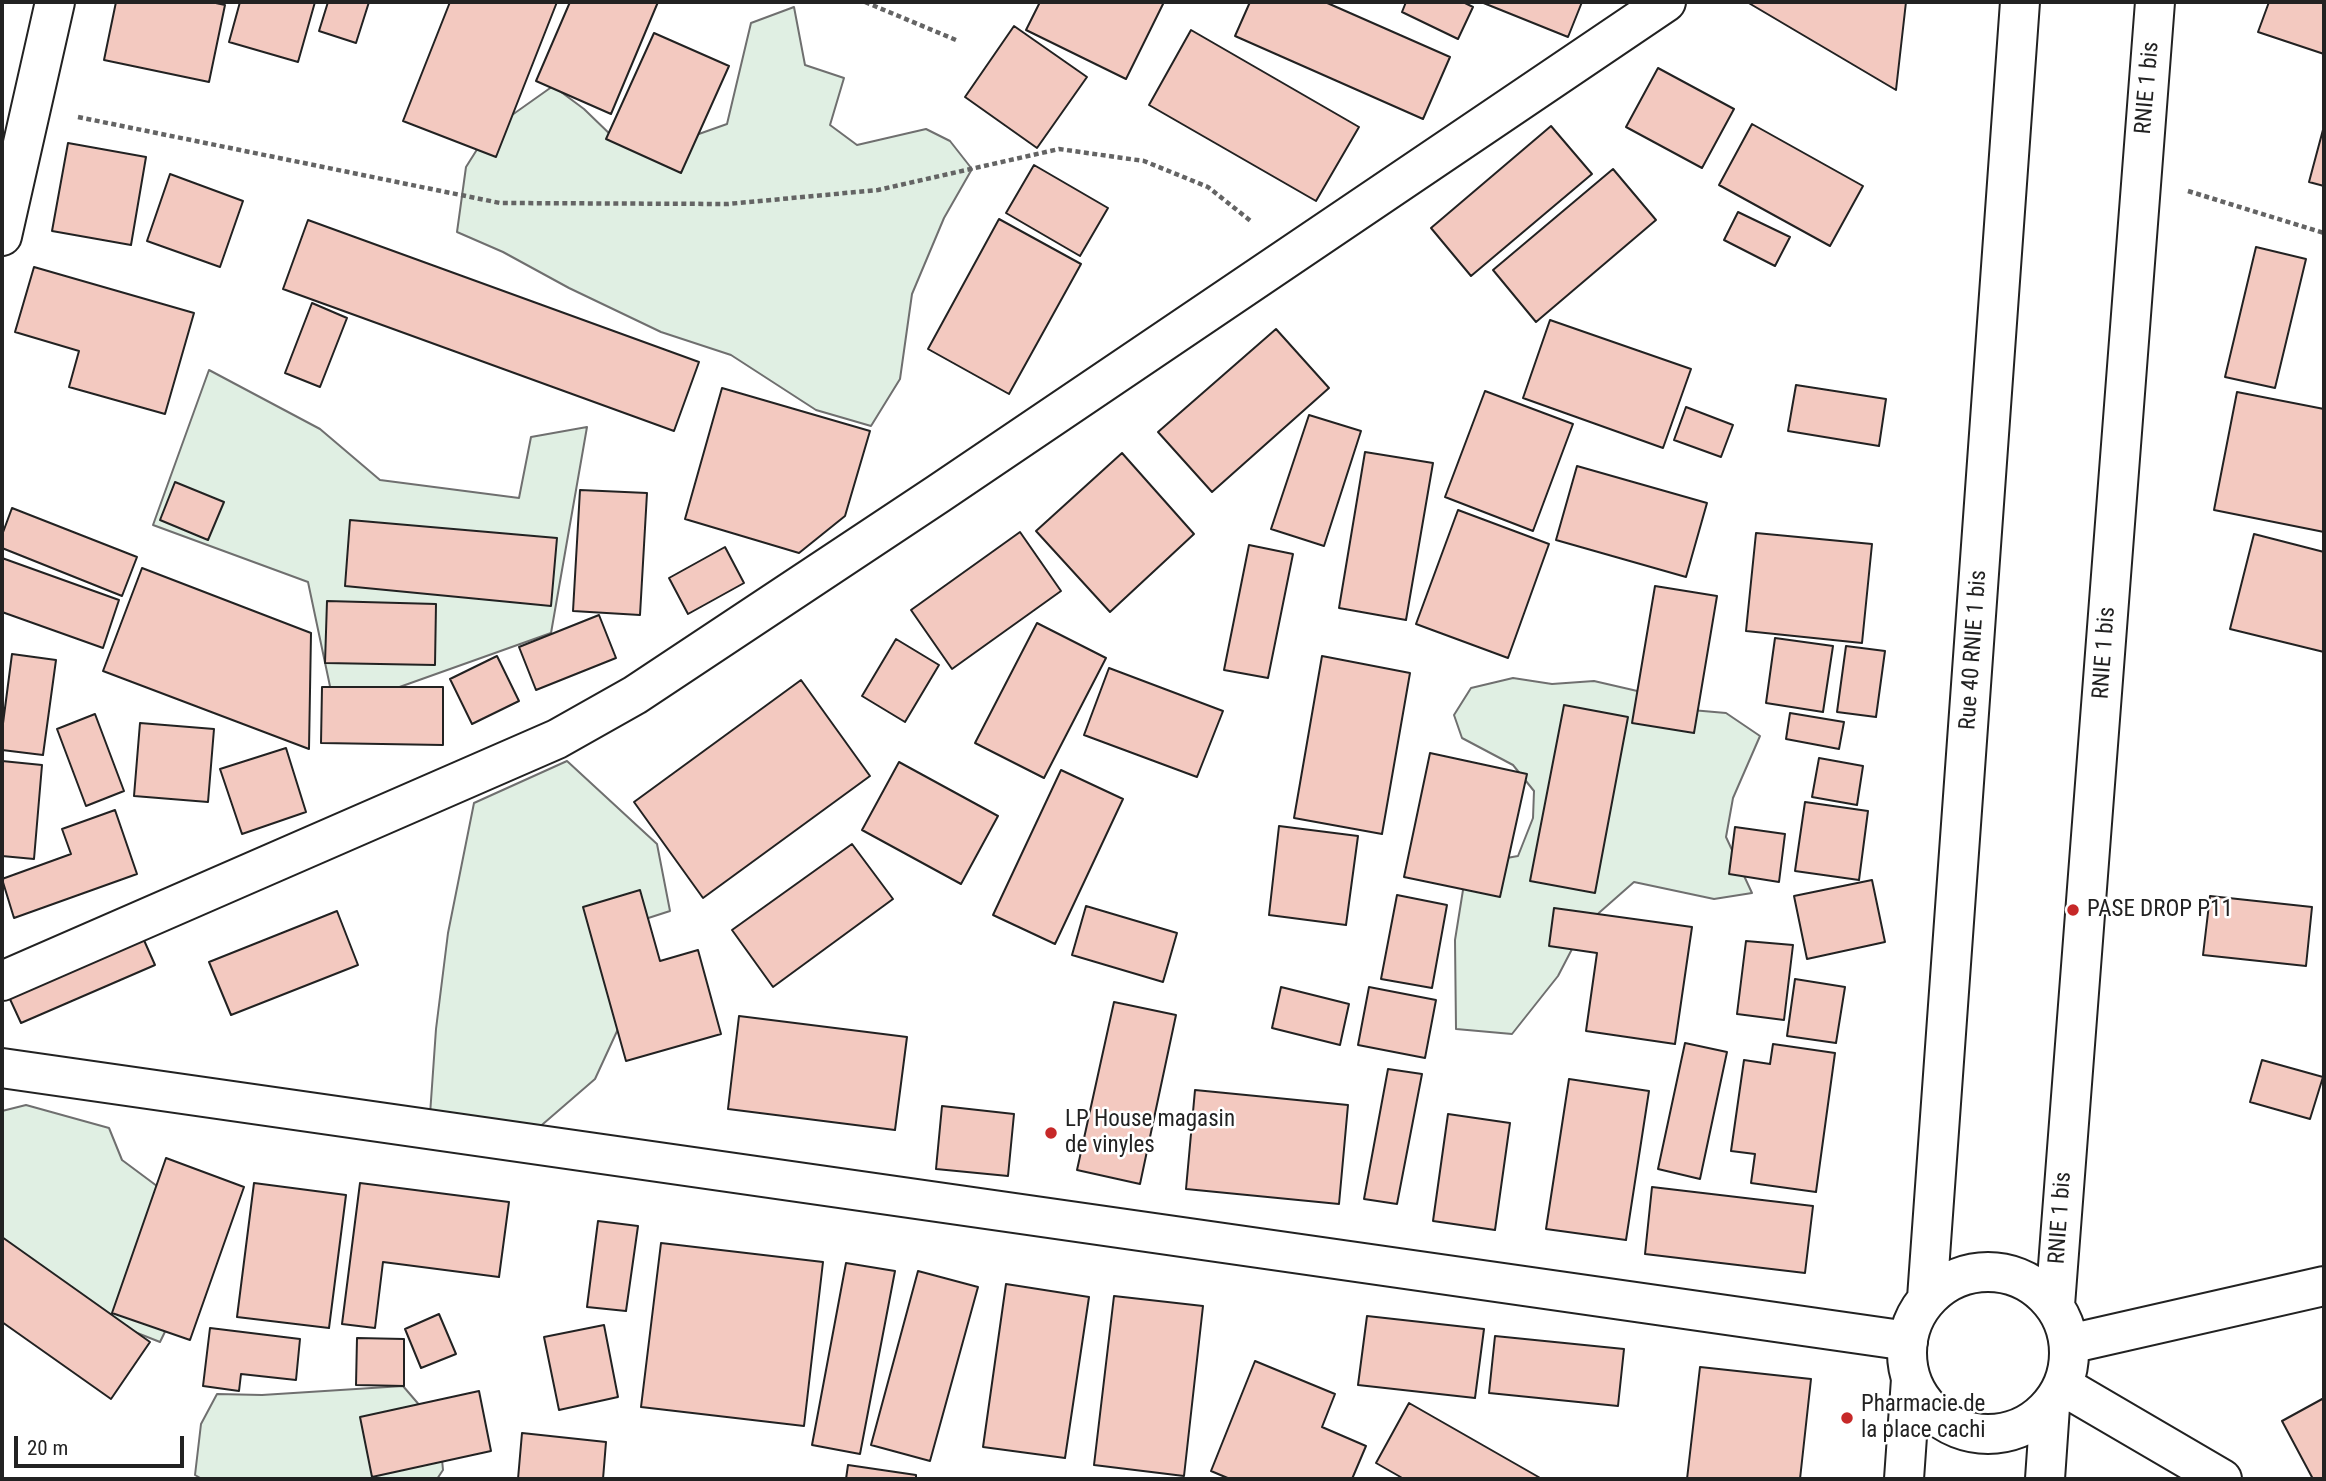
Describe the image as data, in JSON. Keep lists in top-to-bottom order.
{
  "streets": {
    "street": ["RNIE 1 bis", "Rue 40 RNIE 1 bis"]
  },
  "crossings": [
    ["RNIE 1 bis", "Rue 40 RNIE 1 bis"]
  ],
  "places": ["PASE DROP P11", "LP House magasin de vinyles", "Pharmacie de la place cachi"],
  "scale_bar": "20 m"
}
